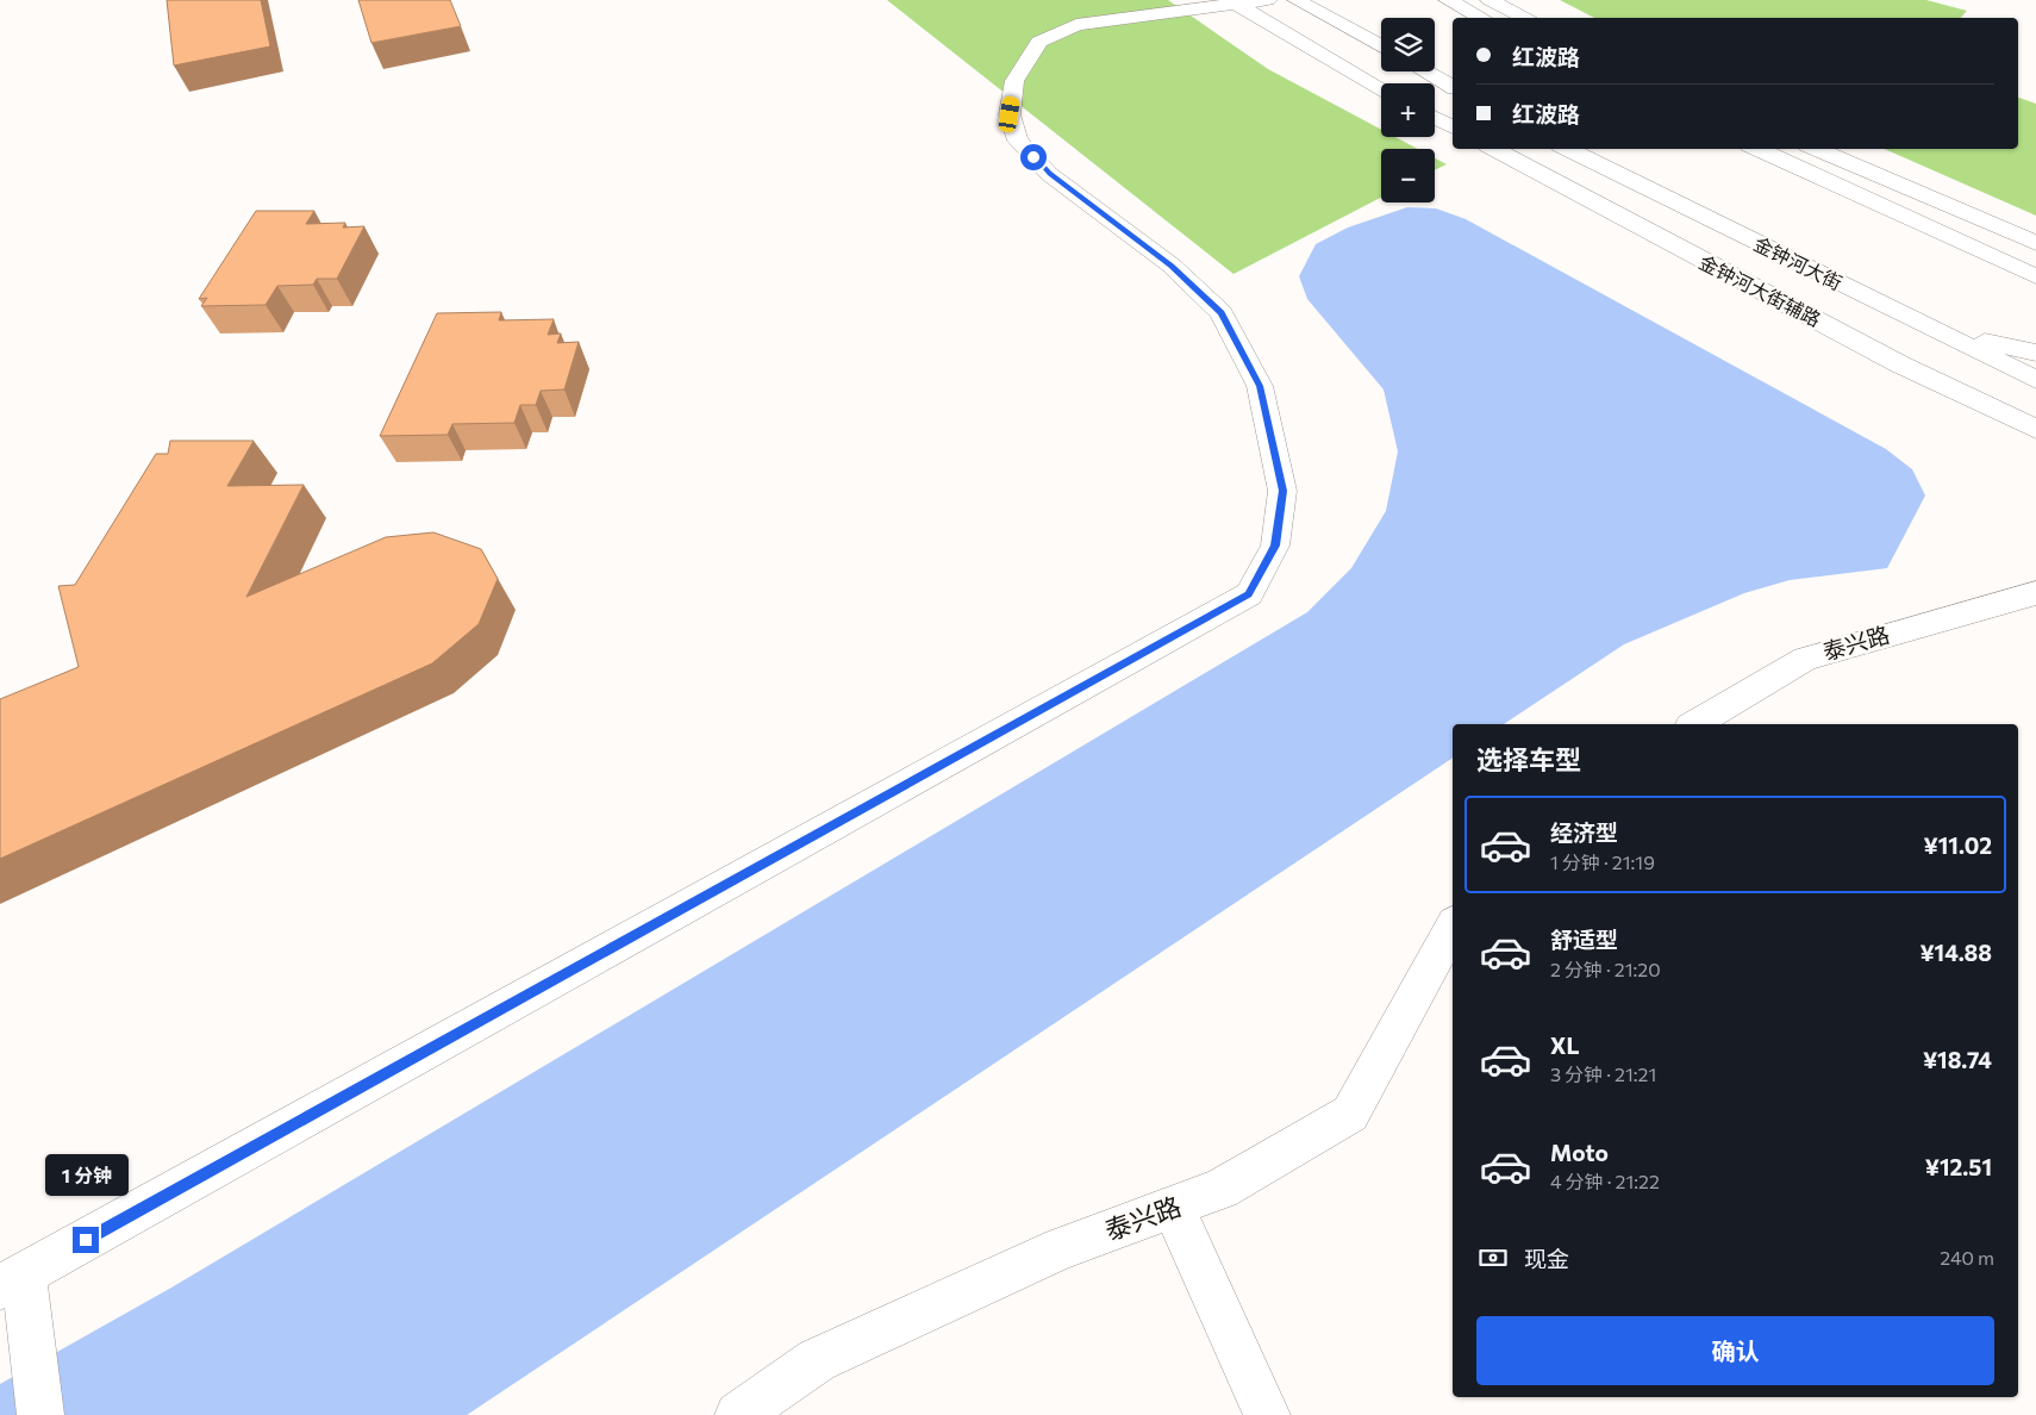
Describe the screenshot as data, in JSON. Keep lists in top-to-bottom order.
{
  "streets": {
    "street": ["金钟河大街", "金钟河大街辅路", "泰兴路"]
  },
  "page": {
    "map_buttons": ["+", "−"],
    "banner": ["红波路", "红波路"],
    "heading": "选择车型",
    "list": [
      {
        "name": "经济型",
        "note": "1 分钟 · 21:19",
        "value": "¥11.02"
      },
      {
        "name": "舒适型",
        "note": "2 分钟 · 21:20",
        "value": "¥14.88"
      },
      {
        "name": "XL",
        "note": "3 分钟 · 21:21",
        "value": "¥18.74"
      },
      {
        "name": "Moto",
        "note": "4 分钟 · 21:22",
        "value": "¥12.51"
      }
    ],
    "bubble": "1 分钟",
    "pay": ["现金", "240 m"],
    "buttons": "确认"
  }
}
